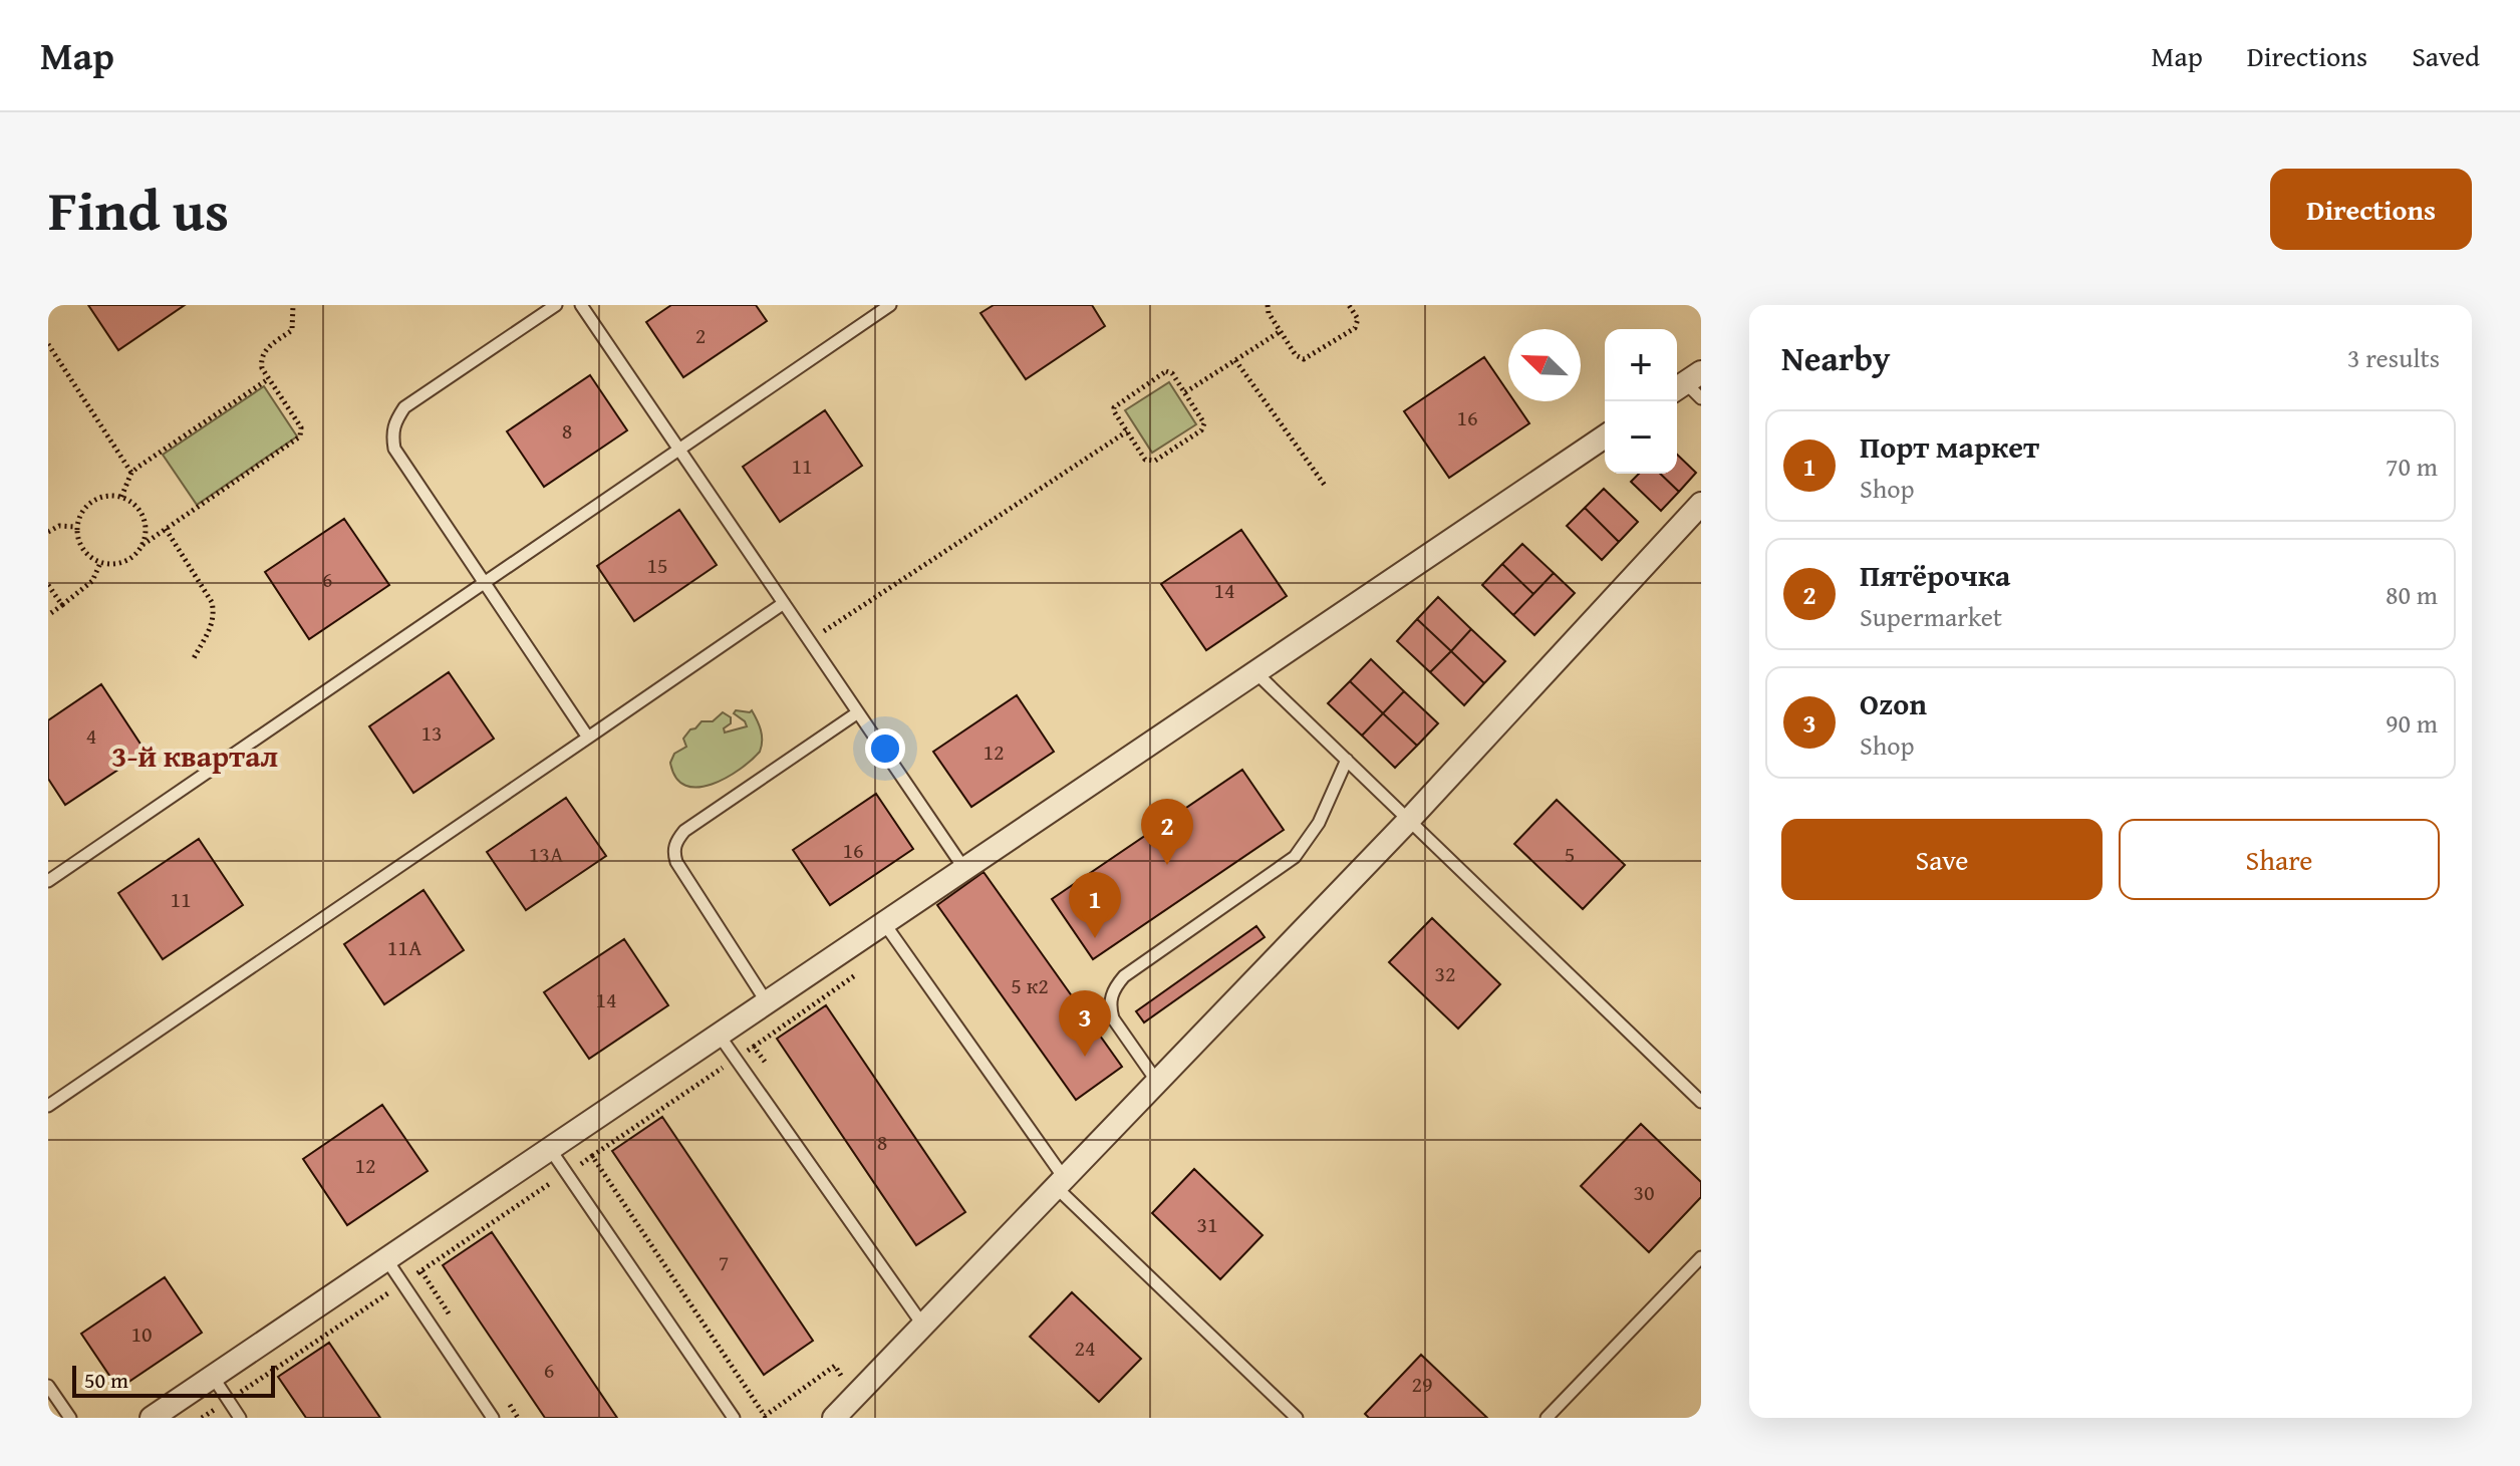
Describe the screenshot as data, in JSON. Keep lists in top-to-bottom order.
{
  "districts": ["3-й квартал"],
  "house_numbers": [
    "2",
    "16",
    "8",
    "11",
    "15",
    "6",
    "14",
    "13",
    "4",
    "12",
    "16",
    "13А",
    "5",
    "11",
    "11А",
    "32",
    "5 к2",
    "14",
    "8",
    "12",
    "30",
    "31",
    "7",
    "10",
    "24",
    "6",
    "29"
  ],
  "scale_bar": "50 m",
  "north": "top left",
  "page": {
    "header": "Map",
    "nav": ["Map", "Directions", "Saved"],
    "title": "Find us",
    "buttons": [
      "Directions",
      ["Save", "Share"]
    ],
    "heading": ["Nearby", "3 results"],
    "map_buttons": ["+", "−"],
    "list": [
      {
        "mark": "1",
        "name": "Порт маркет",
        "note": "Shop",
        "value": "70 m"
      },
      {
        "mark": "2",
        "name": "Пятёрочка",
        "note": "Supermarket",
        "value": "80 m"
      },
      {
        "mark": "3",
        "name": "Ozon",
        "note": "Shop",
        "value": "90 m"
      }
    ],
    "pins": ["2", "1", "3"],
    "scale": "50 m"
  }
}
